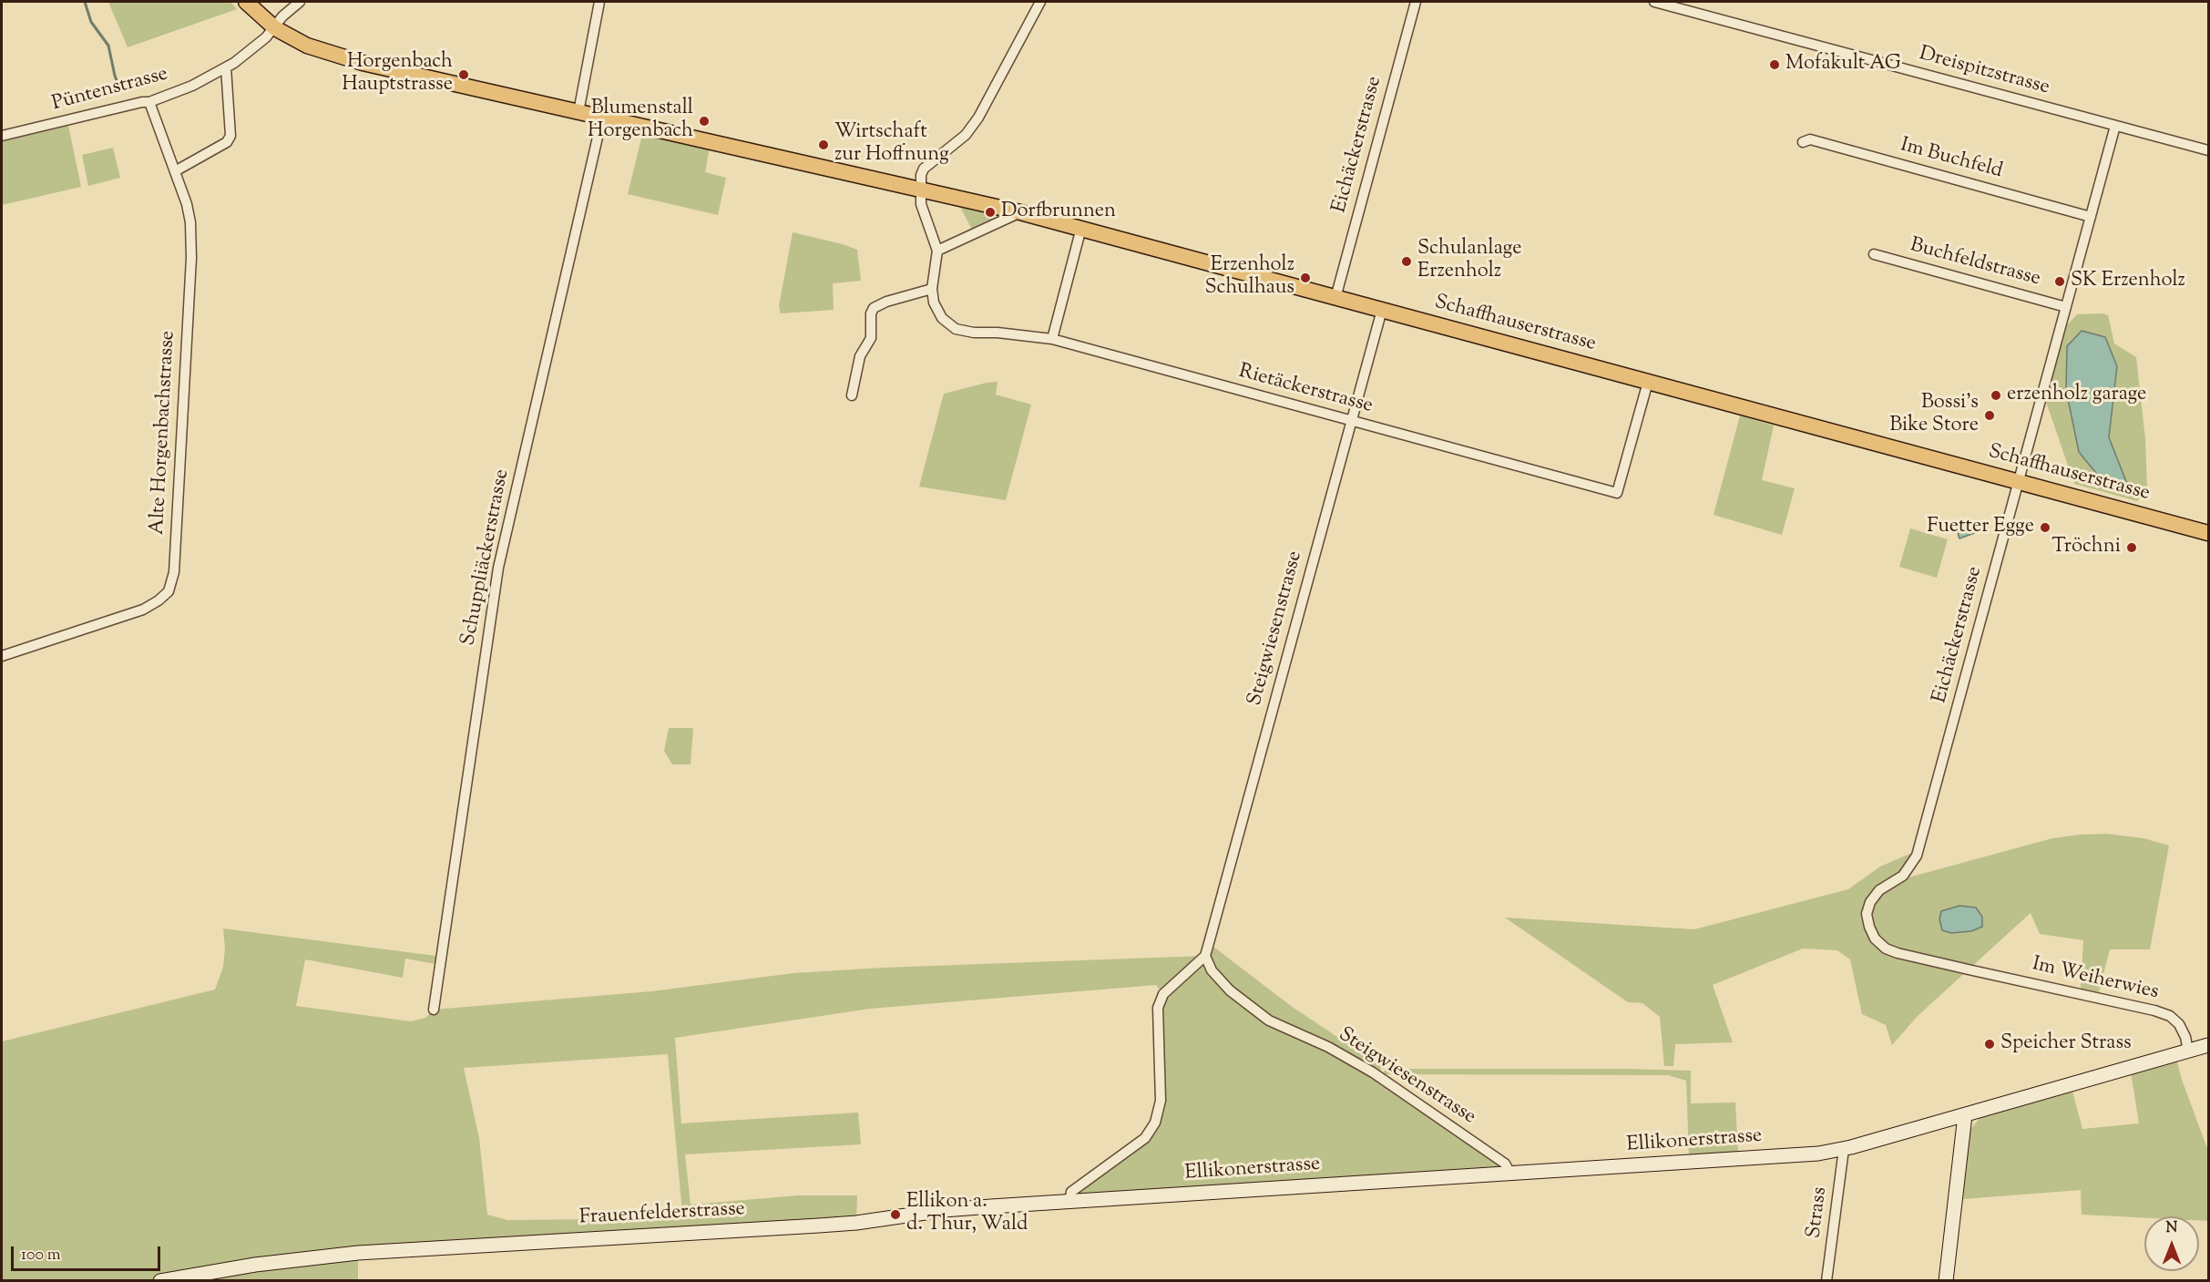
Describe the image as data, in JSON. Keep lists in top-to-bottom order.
{
  "streets": {
    "main road": ["Schaffhauserstrasse"],
    "street": [
      "Dreispitzstrasse",
      "Püntenstrasse",
      "Eichäckerstrasse",
      "Im Buchfeld",
      "Buchfeldstrasse",
      "Rietäckerstrasse",
      "Alte Horgenbachstrasse",
      "Schuppliäckerstrasse",
      "Steigwiesenstrasse",
      "Im Weiherwies",
      "Ellikonerstrasse",
      "Strass",
      "Frauenfelderstrasse"
    ]
  },
  "crossings": [
    ["Dreispitzstrasse", "Eichäckerstrasse"],
    ["Püntenstrasse", "Schaffhauserstrasse"],
    ["Püntenstrasse", "Alte Horgenbachstrasse"],
    ["Eichäckerstrasse", "Im Buchfeld"],
    ["Eichäckerstrasse", "Buchfeldstrasse"],
    ["Eichäckerstrasse", "Schaffhauserstrasse"],
    ["Eichäckerstrasse", "Im Weiherwies"],
    ["Schaffhauserstrasse", "Rietäckerstrasse"],
    ["Schaffhauserstrasse", "Schuppliäckerstrasse"],
    ["Schaffhauserstrasse", "Steigwiesenstrasse"],
    ["Rietäckerstrasse", "Steigwiesenstrasse"],
    ["Steigwiesenstrasse", "Ellikonerstrasse"],
    ["Im Weiherwies", "Ellikonerstrasse"],
    ["Ellikonerstrasse", "Strass"],
    ["Ellikonerstrasse", "Frauenfelderstrasse"]
  ],
  "places": [
    "Mofakult AG",
    "Horgenbach Hauptstrasse",
    "Blumenstall Horgenbach",
    "Wirtschaft zur Hoffnung",
    "Dorfbrunnen",
    "Schulanlage Erzenholz",
    "Erzenholz Schulhaus",
    "SK Erzenholz",
    "erzenholz garage",
    "Bossi's Bike Store",
    "Fuetter Egge",
    "Tröchni",
    "Speicher Strass",
    "Ellikon a. d. Thur, Wald"
  ],
  "scale_bar": "100 m",
  "north": "top"
}
